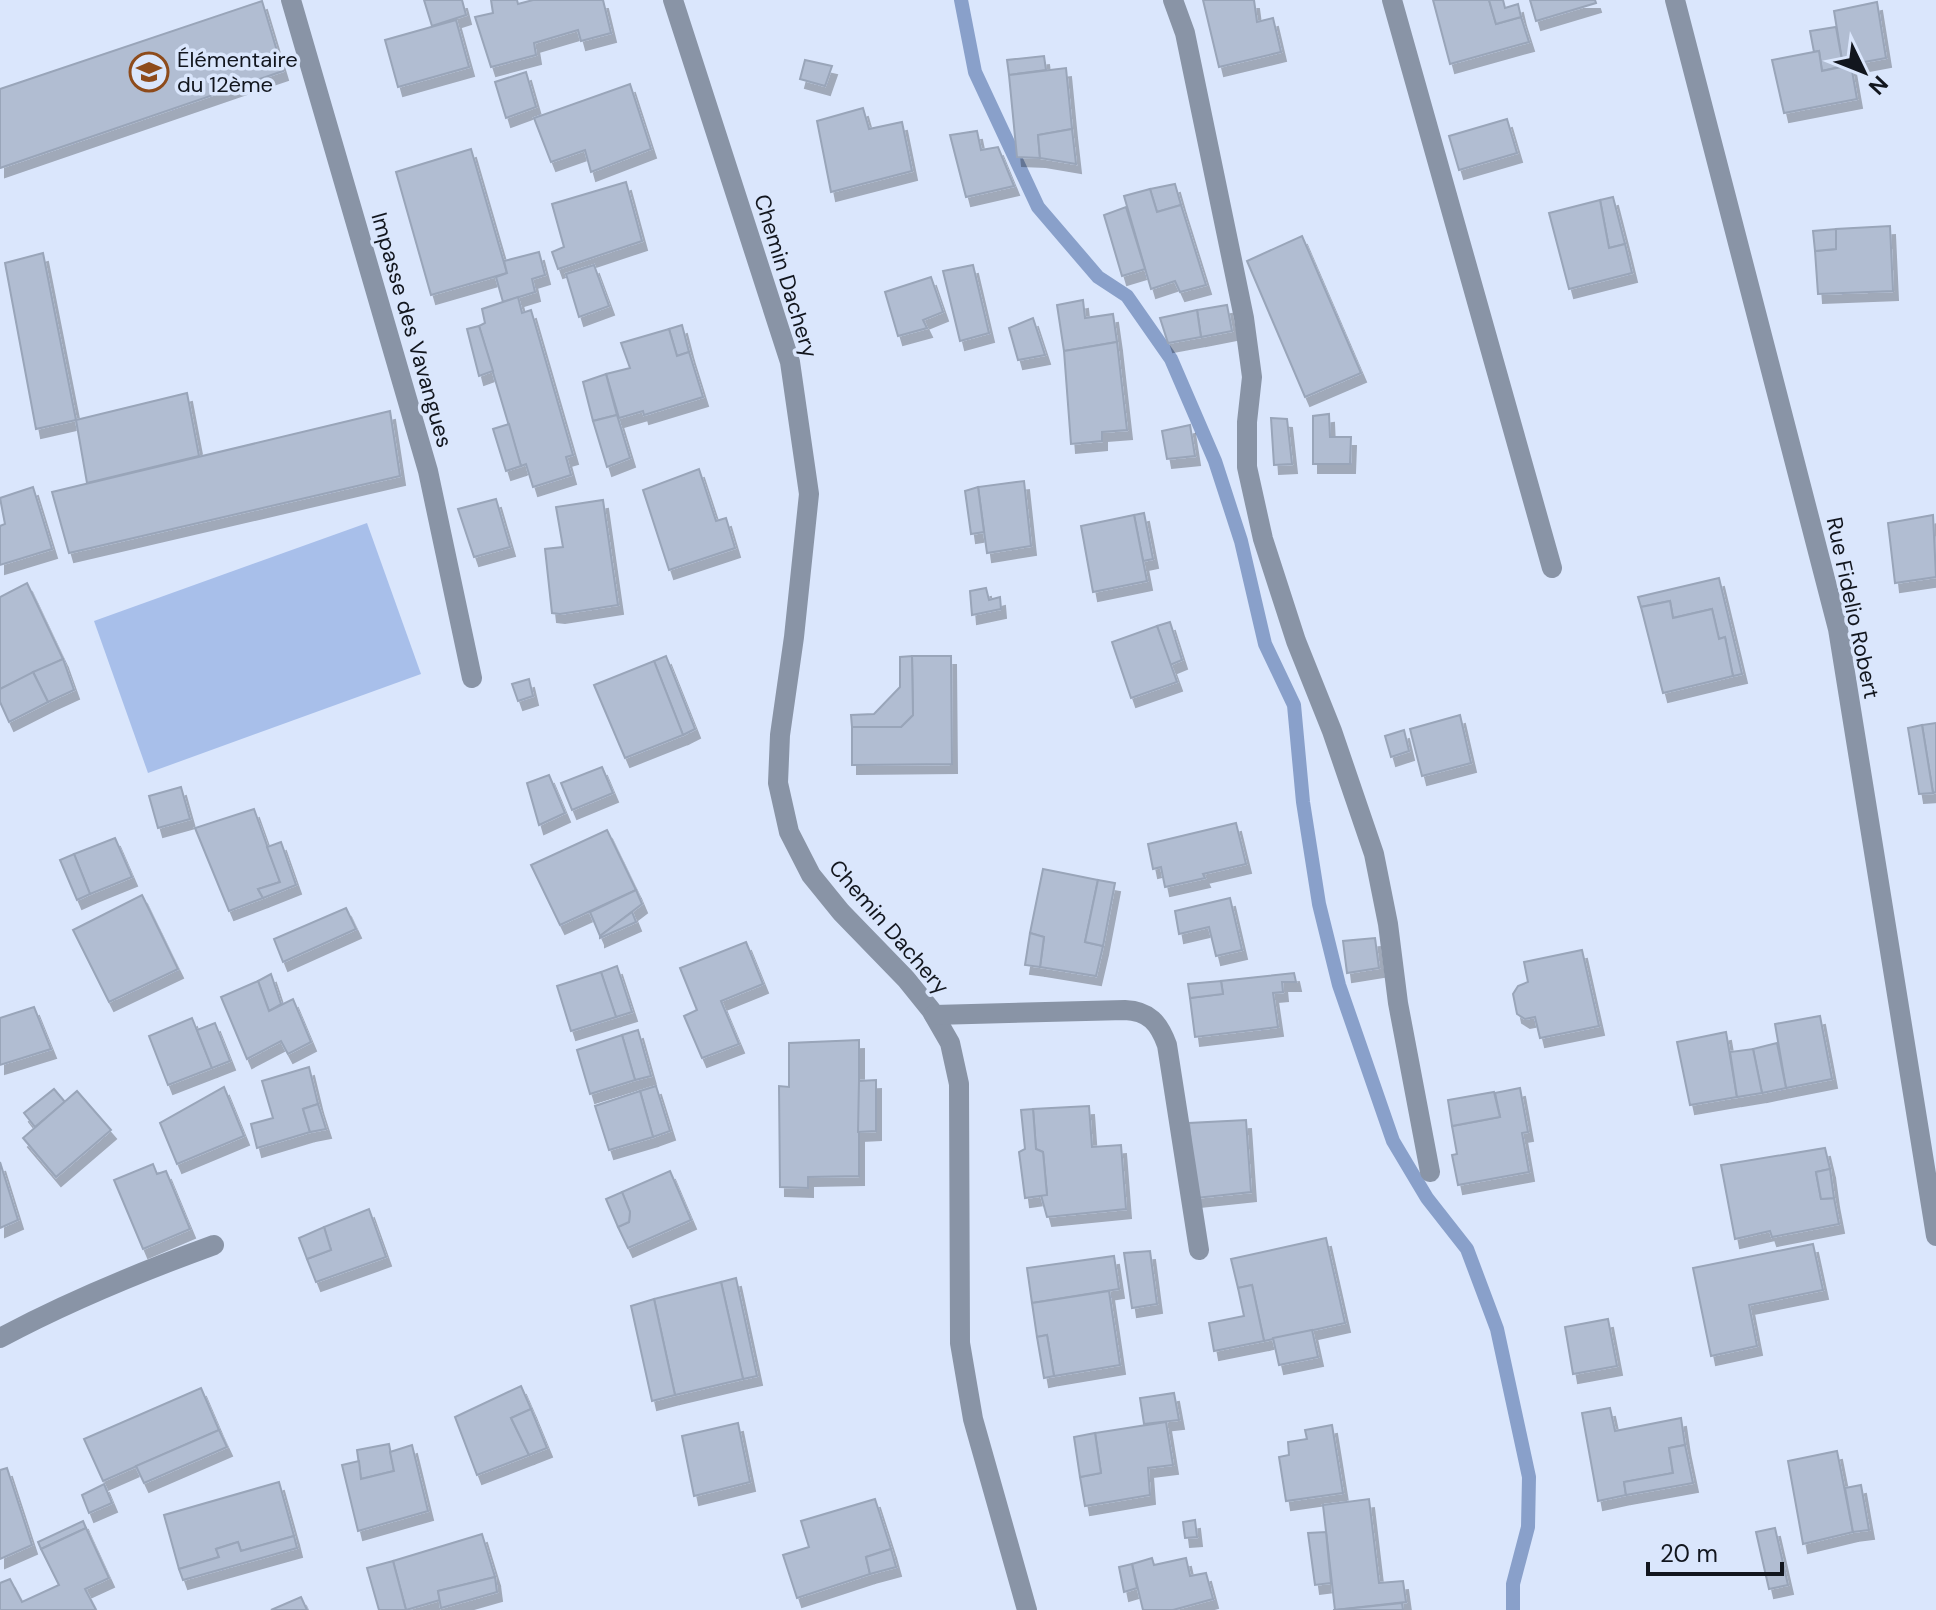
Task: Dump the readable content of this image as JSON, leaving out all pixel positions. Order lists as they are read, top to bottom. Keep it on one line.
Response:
{"streets":{"street":["Chemin Dachery","Impasse des Vavangues","Rue Fidelio Robert"]},"places":{"school or university":["Élémentaire du 12ème"]},"scale_bar":"20 m","north":"bottom right"}
